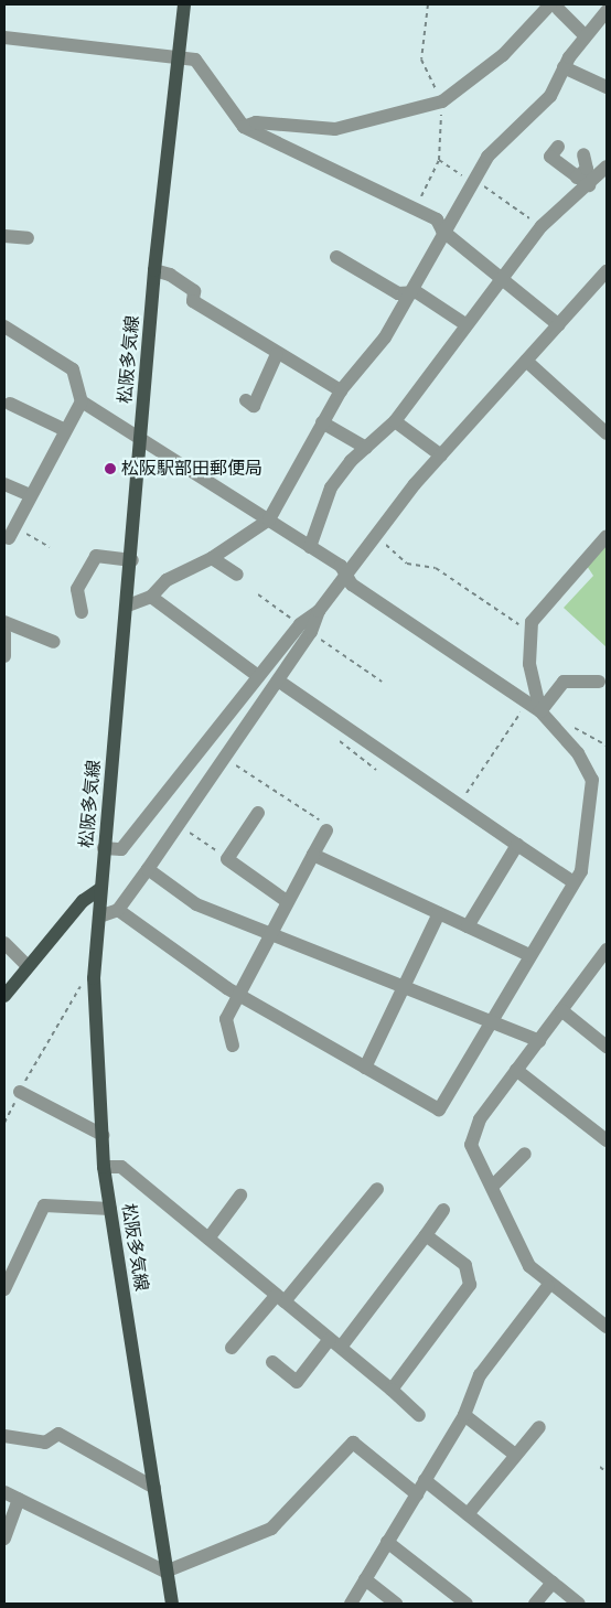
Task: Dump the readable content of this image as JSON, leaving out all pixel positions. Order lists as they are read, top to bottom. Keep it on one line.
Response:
{"streets":{"main road":["松阪多気線"]},"places":["松阪駅部田郵便局"]}
